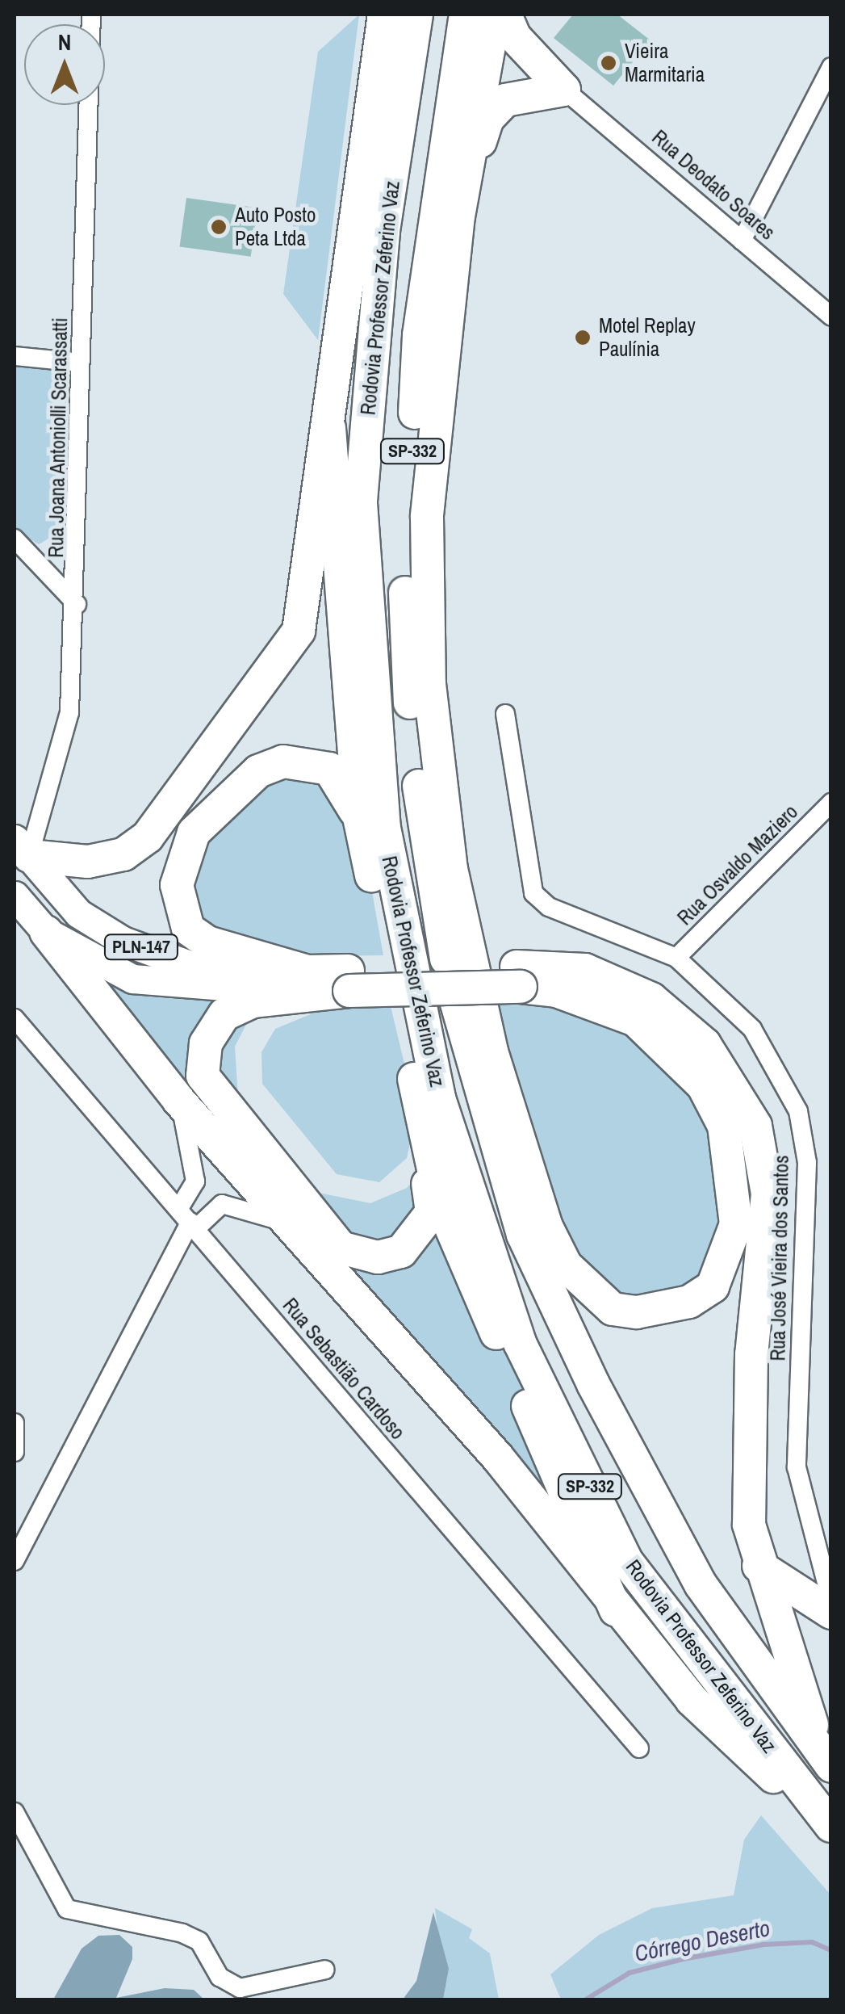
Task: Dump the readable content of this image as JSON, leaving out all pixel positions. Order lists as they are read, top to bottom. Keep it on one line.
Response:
{"streets":{"highway":["Rodovia Professor Zeferino Vaz","SP-332"],"main road":["PLN-147"],"street":["Rua Deodato Soares","Rua Joana Antoniolli Scarassatti","Rua Osvaldo Maziero","Rua José Vieira dos Santos","Rua Sebastião Cardoso"]},"crossings":[["Rua Joana Antoniolli Scarassatti","PLN-147"],["Rua Osvaldo Maziero","Rua José Vieira dos Santos"]],"water":["Córrego Deserto"],"places":["Vieira Marmitaria","Auto Posto Peta Ltda","Motel Replay Paulínia"],"north":"top"}
